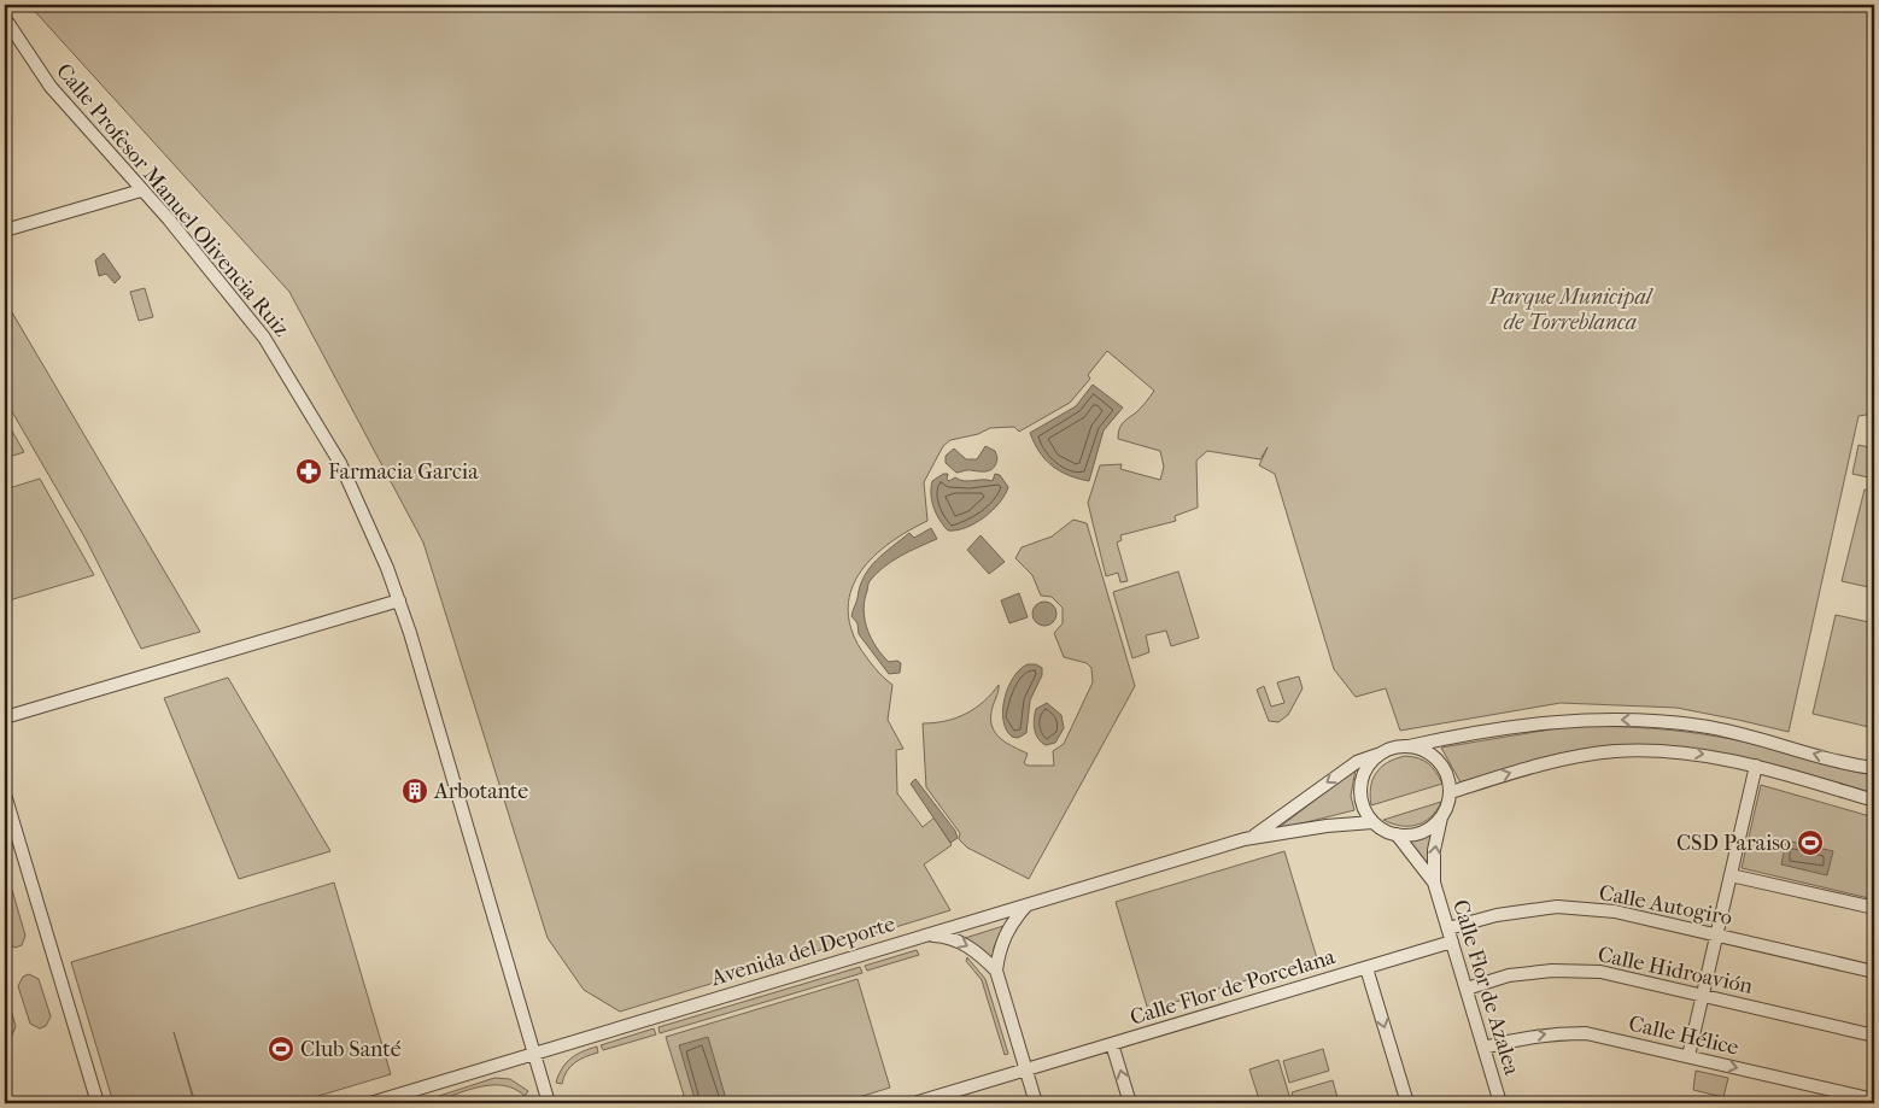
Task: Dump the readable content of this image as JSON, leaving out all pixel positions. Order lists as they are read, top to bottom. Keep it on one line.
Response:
{"streets":{"street":["Calle Profesor Manuel Olivencia Ruiz","Calle Autogiro","Avenida del Deporte","Calle Hidroavión","Calle Flor de Porcelana","Calle Flor de Azalea","Calle Hélice"]},"crossings":[["Calle Profesor Manuel Olivencia Ruiz","Avenida del Deporte"],["Calle Autogiro","Calle Flor de Azalea"],["Calle Hidroavión","Calle Flor de Azalea"],["Calle Flor de Porcelana","Calle Flor de Azalea"],["Calle Flor de Azalea","Calle Hélice"]],"one_way":["Calle Hélice"],"parks":["Parque Municipal de Torreblanca"],"places":{"pharmacy":["Farmacia Garcia"],"building":["Arbotante"],"sports":["CSD Paraiso","Club Santé"]}}
